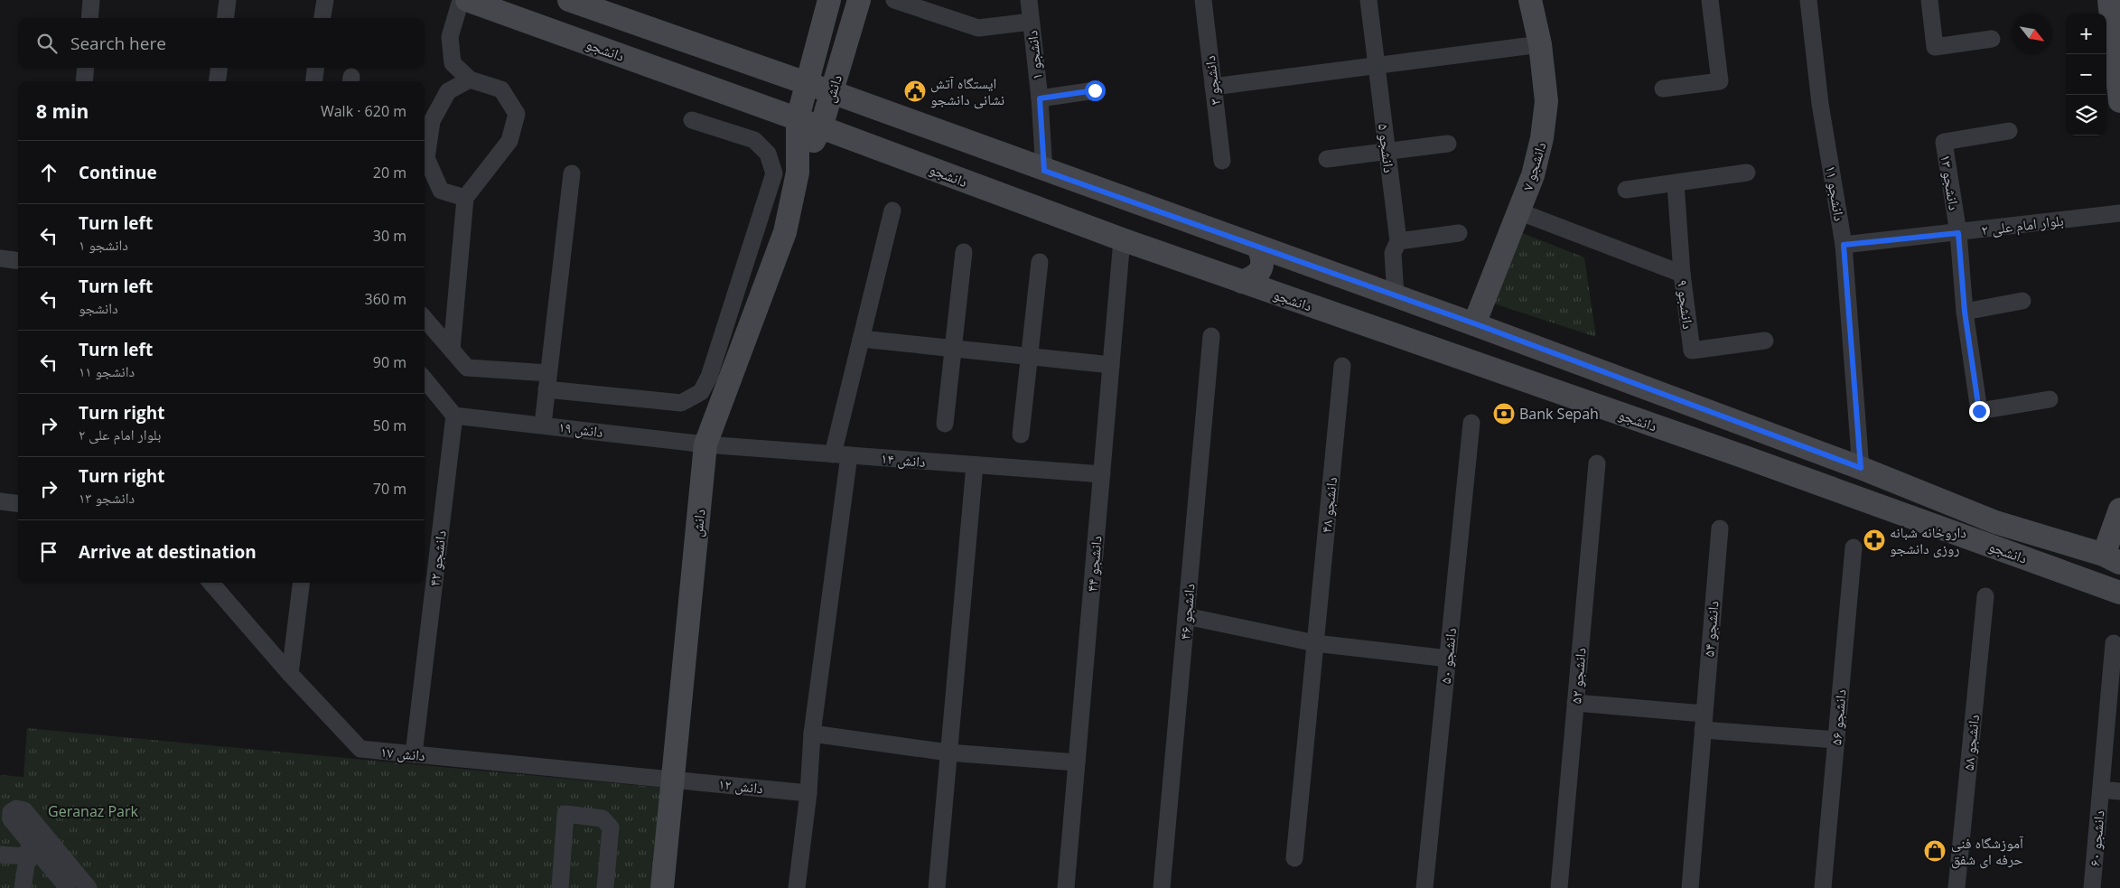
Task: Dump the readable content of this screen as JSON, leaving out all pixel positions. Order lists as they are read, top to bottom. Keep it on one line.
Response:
{"streets":{"main road":["دانشجو","دانش","دانشجو ۷"],"street":["دانشجو ۱","دانشجو ۳","دانشجو ۵","دانشجو ۱۳","دانشجو ۱۱","بلوار امام علی ۲","دانشجو ۹","دانش ۱۹","دانش ۱۴","دانشجو ۴۸","دانشجو ۴۲","دانشجو ۴۴","دانشجو ۴۶","دانشجو ۵۴","دانشجو ۵۰","دانشجو ۵۲","دانشجو ۵۶","دانشجو ۵۸","دانش ۱۷","دانش ۱۲","دانشجو ۶۰"]},"crossings":[["دانشجو","دانشجو ۱"],["دانشجو","دانش"],["دانشجو","دانشجو ۵"],["دانشجو","دانشجو ۷"],["دانشجو","دانشجو ۱۱"],["دانشجو","دانشجو ۴۴"],["دانش","دانش ۱۹"],["دانش","دانش ۱۴"],["دانش","دانش ۱۷"],["دانش","دانش ۱۲"],["دانشجو ۱۳","بلوار امام علی ۲"],["دانشجو ۱۱","بلوار امام علی ۲"],["دانش ۱۹","دانش ۱۴"],["دانش ۱۹","دانشجو ۴۲"],["دانش ۱۴","دانشجو ۴۴"],["دانشجو ۴۲","دانش ۱۷"],["دانش ۱۷","دانش ۱۲"]],"parks":["Geranaz Park"],"places":{"public building":["ایستگاه آتش نشانی دانشجو"],"bank":["Bank Sepah"],"pharmacy":["داروخانه شبانه روزی دانشجو"],"shop":["آموزشگاه فنی حرفه ای شفق"]},"north":"bottom right","page":{"map_buttons":["+","−"],"search":"Search here","heading":["8 min","Walk · 620 m"],"list":[["Continue","20 m"],["Turn left","دانشجو ۱","30 m"],["Turn left","دانشجو","360 m"],["Turn left","دانشجو ۱۱","90 m"],["Turn right","بلوار امام علی ۲","50 m"],["Turn right","دانشجو ۱۳","70 m"],"Arrive at destination"]}}
